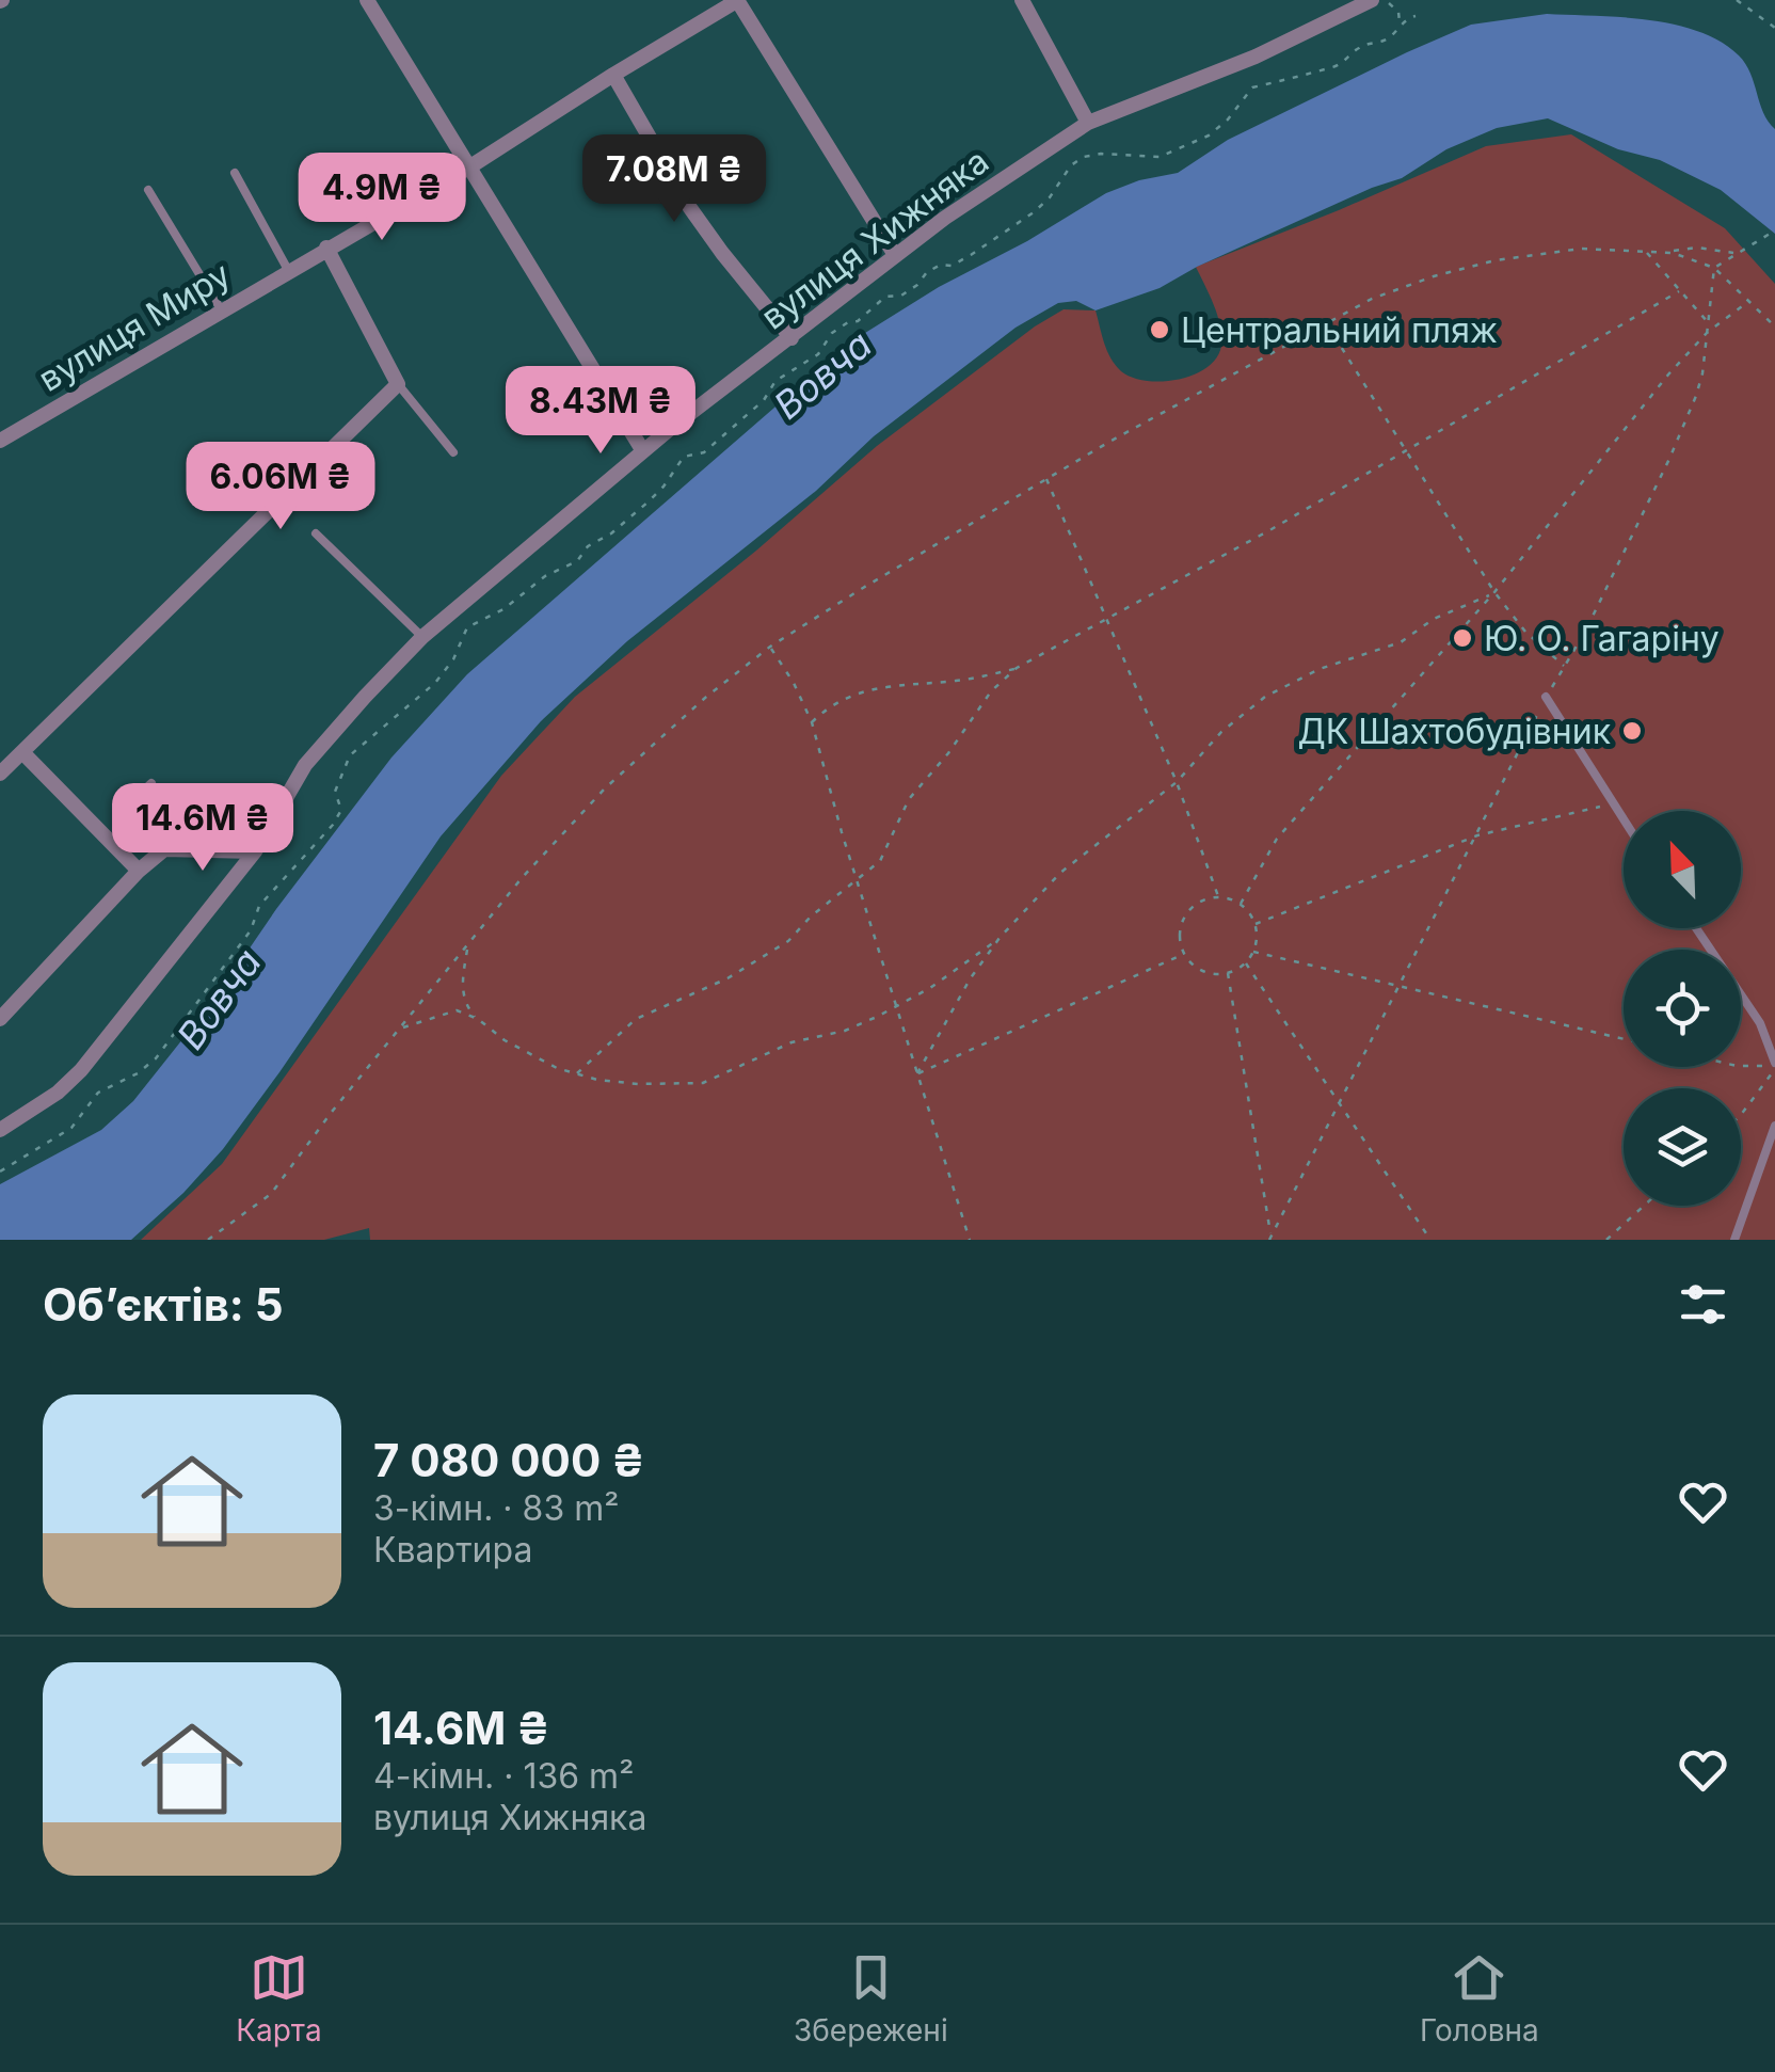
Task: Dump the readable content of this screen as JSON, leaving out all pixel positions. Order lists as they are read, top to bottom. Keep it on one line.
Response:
{"streets":{"street":["вулиця Хижняка","вулиця Миру"]},"water":["Вовча"],"places":["Центральний пляж","Ю. О. Гагаріну","ДК Шахтобудівник"],"north":"top left","page":{"price":["7.08M ₴","4.9M ₴","8.43M ₴","6.06M ₴","14.6M ₴"],"heading":"Об’єктів: 5","list":[{"name":"7 080 000 ₴","note":"3-кімн. · 83 m² · Квартира"},{"name":"14.6M ₴","note":"4-кімн. · 136 m² · вулиця Хижняка"}],"tabs":["Карта","Збережені","Головна"]}}
